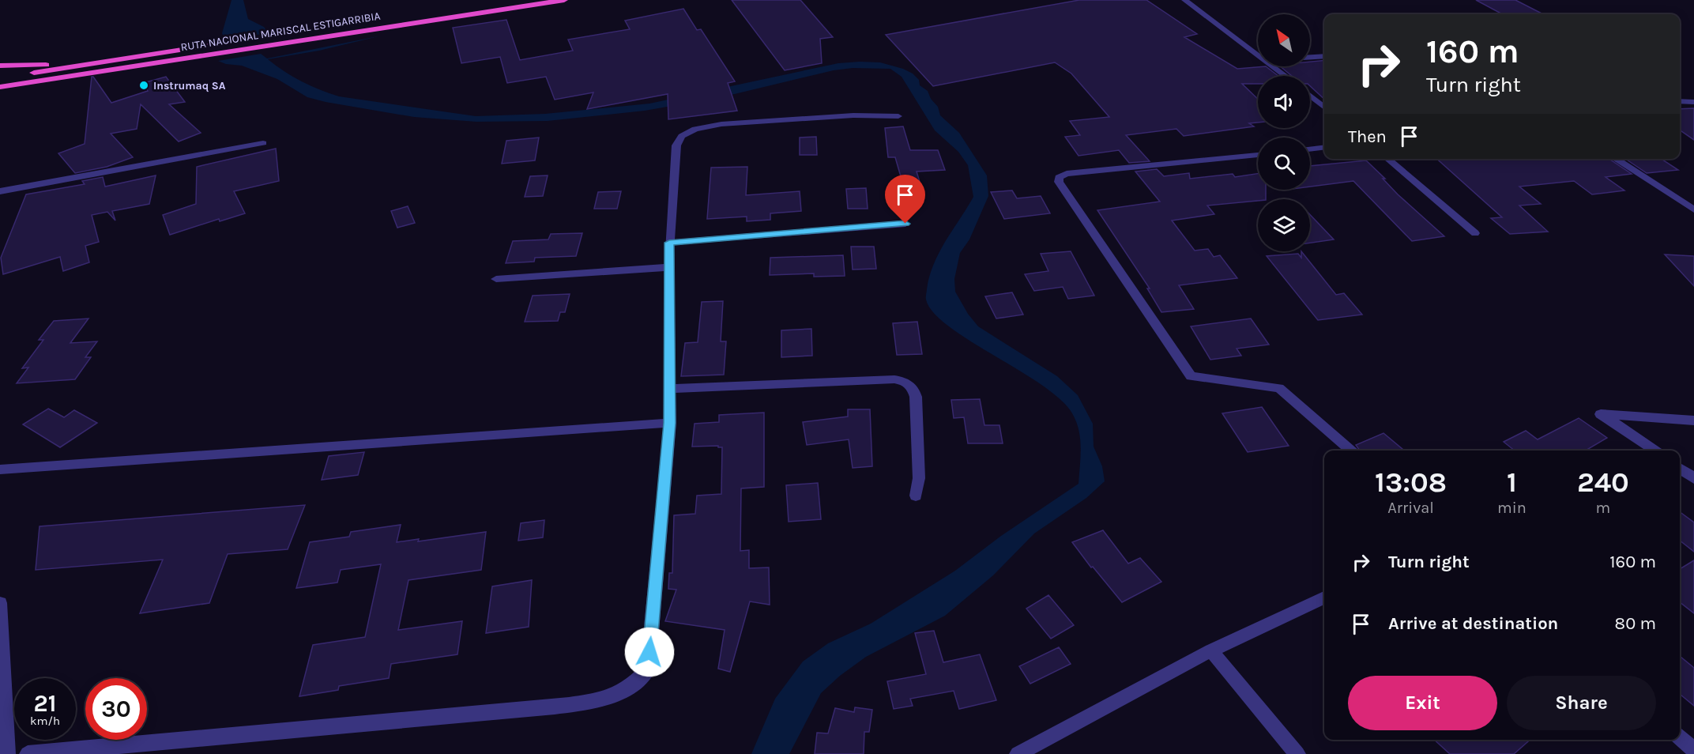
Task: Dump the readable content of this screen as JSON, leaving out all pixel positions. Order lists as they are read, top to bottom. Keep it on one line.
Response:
{"streets":{"highway":["RUTA NACIONAL MARISCAL ESTIGARRIBIA"]},"places":["Instrumaq SA"],"north":"top left","page":{"turn":["160 m","Turn right"],"then":"Then","eta":["13:08","Arrival","1","min","240","m"],"list":[{"name":"Turn right","value":"160 m"},{"name":"Arrive at destination","value":"80 m"}],"buttons":["Exit","Share"],"speed":"21 km/h","limit":"30"}}
